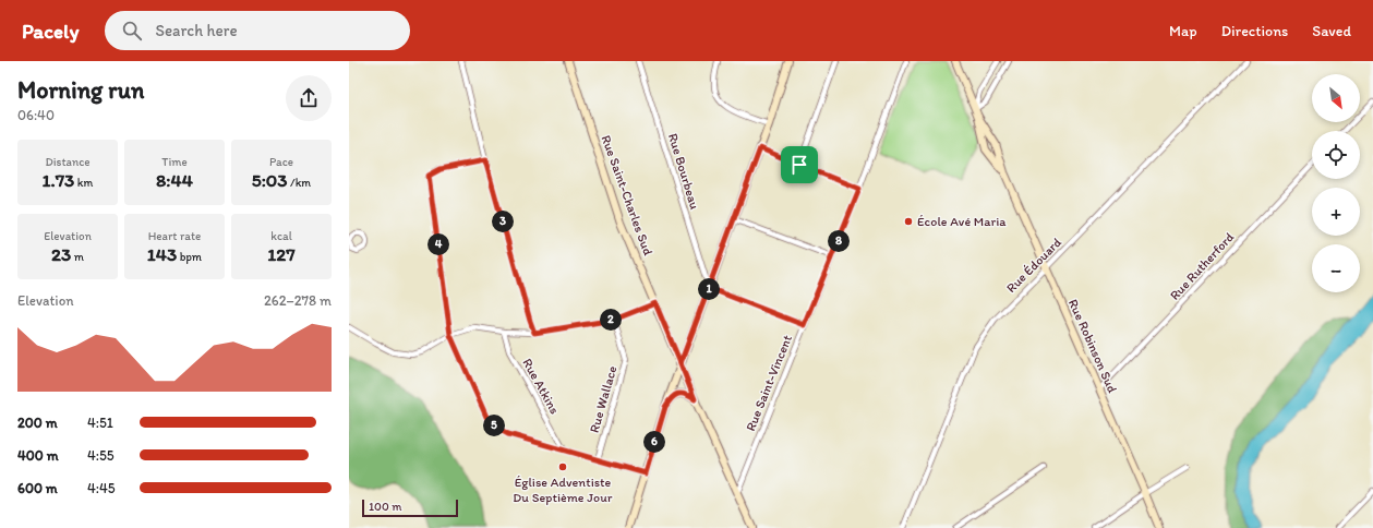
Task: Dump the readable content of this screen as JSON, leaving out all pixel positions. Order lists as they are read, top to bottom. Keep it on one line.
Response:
{"streets":{"street":["Rue Bourbeau","Rue Saint-Charles Sud","Rue Édouard","Rue Rutherford","Rue Robinson Sud","Rue Saint-Vincent","Rue Atkins","Rue Wallace"]},"crossings":[["Rue Saint-Charles Sud","Rue Saint-Vincent"],["Rue Édouard","Rue Robinson Sud"],["Rue Rutherford","Rue Robinson Sud"]],"places":["École Avé Maria","Église Adventiste Du Septième Jour"],"scale_bar":"100 m","north":"bottom right","page":{"header":"Pacely","search":"Search here","nav":["Map","Directions","Saved"],"heading":["Morning run","06:40"],"map_buttons":["+","−"],"stats":[["Distance","1.73 km"],["Time","8:44"],["Pace","5:03 /km"],["Elevation","23 m"],["Heart rate","143 bpm"],["kcal","127"]],"pins":["3","8","4","1","2","5","6"],"chart":["Elevation","262–278 m"],"list":[{"name":"200 m","note":"4:51"},{"name":"400 m","note":"4:55"},{"name":"600 m","note":"4:45"}],"scale":"100 m"}}
